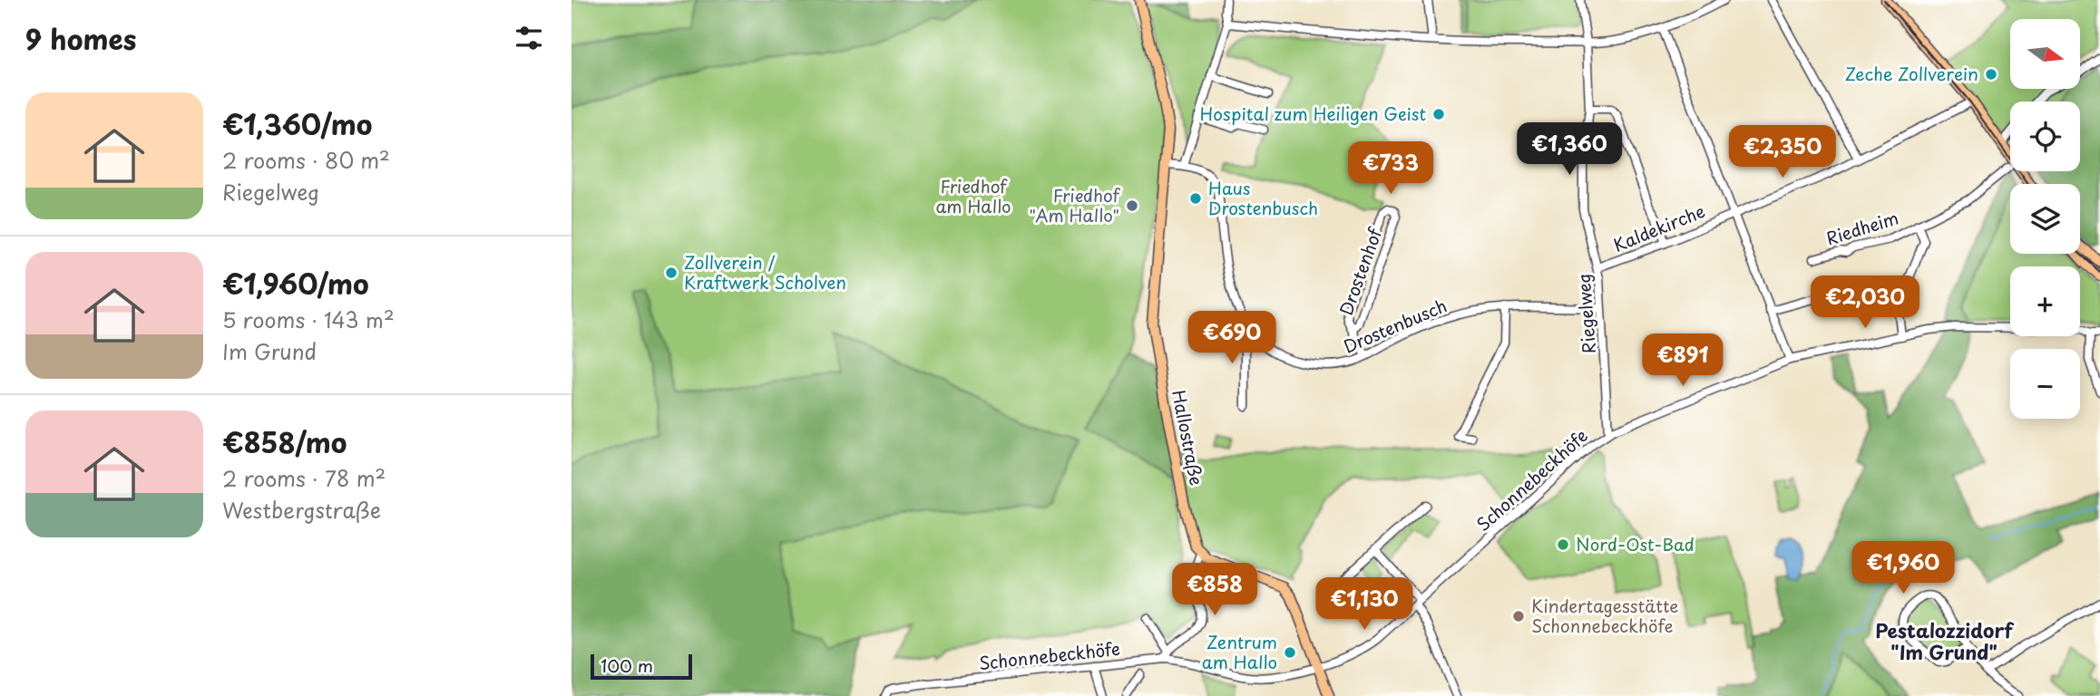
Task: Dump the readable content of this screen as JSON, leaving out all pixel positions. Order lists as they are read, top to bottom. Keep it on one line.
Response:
{"streets":{"main road":["Hallostraße"],"street":["Kaldekirche","Riedheim","Drostenhof","Riegelweg","Drostenbusch","Schonnebeckhöfe"]},"crossings":[["Kaldekirche","Riegelweg"],["Riedheim","Schonnebeckhöfe"],["Drostenhof","Drostenbusch"],["Riegelweg","Drostenbusch"],["Riegelweg","Schonnebeckhöfe"],["Drostenbusch","Hallostraße"]],"districts":["Pestalozzidorf \"Im Grund\""],"parks":["Friedhof am Hallo"],"places":["Zeche Zollverein","Hospital zum Heiligen Geist","Haus Drostenbusch","Friedhof \"Am Hallo\"","Zollverein / Kraftwerk Scholven","Nord-Ost-Bad","Kindertagesstätte Schonnebeckhöfe","Zentrum am Hallo"],"scale_bar":"100 m","north":"right","page":{"heading":"9 homes","map_buttons":["+","−"],"list":[{"name":"€1,360/mo","note":"2 rooms · 80 m² · Riegelweg"},{"name":"€1,960/mo","note":"5 rooms · 143 m² · Im Grund"},{"name":"€858/mo","note":"2 rooms · 78 m² · Westbergstraße"}],"price":["€1,360","€2,350","€733","€2,030","€690","€891","€1,960","€858","€1,130"],"scale":"100 m"}}
